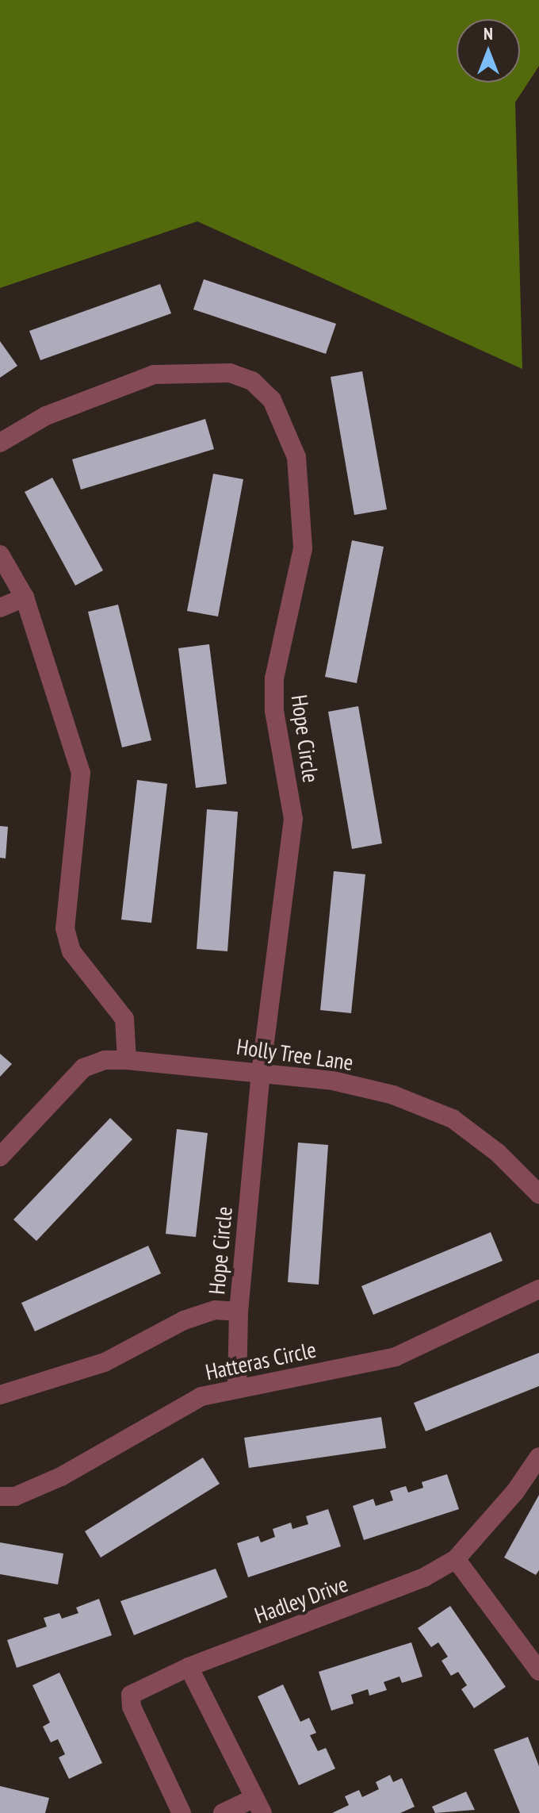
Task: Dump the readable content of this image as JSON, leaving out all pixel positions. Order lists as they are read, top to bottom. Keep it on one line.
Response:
{"streets":{"street":["Hope Circle","Holly Tree Lane","Hatteras Circle","Hadley Drive"]},"crossings":[["Hope Circle","Holly Tree Lane"],["Hope Circle","Hatteras Circle"]],"north":"top"}
